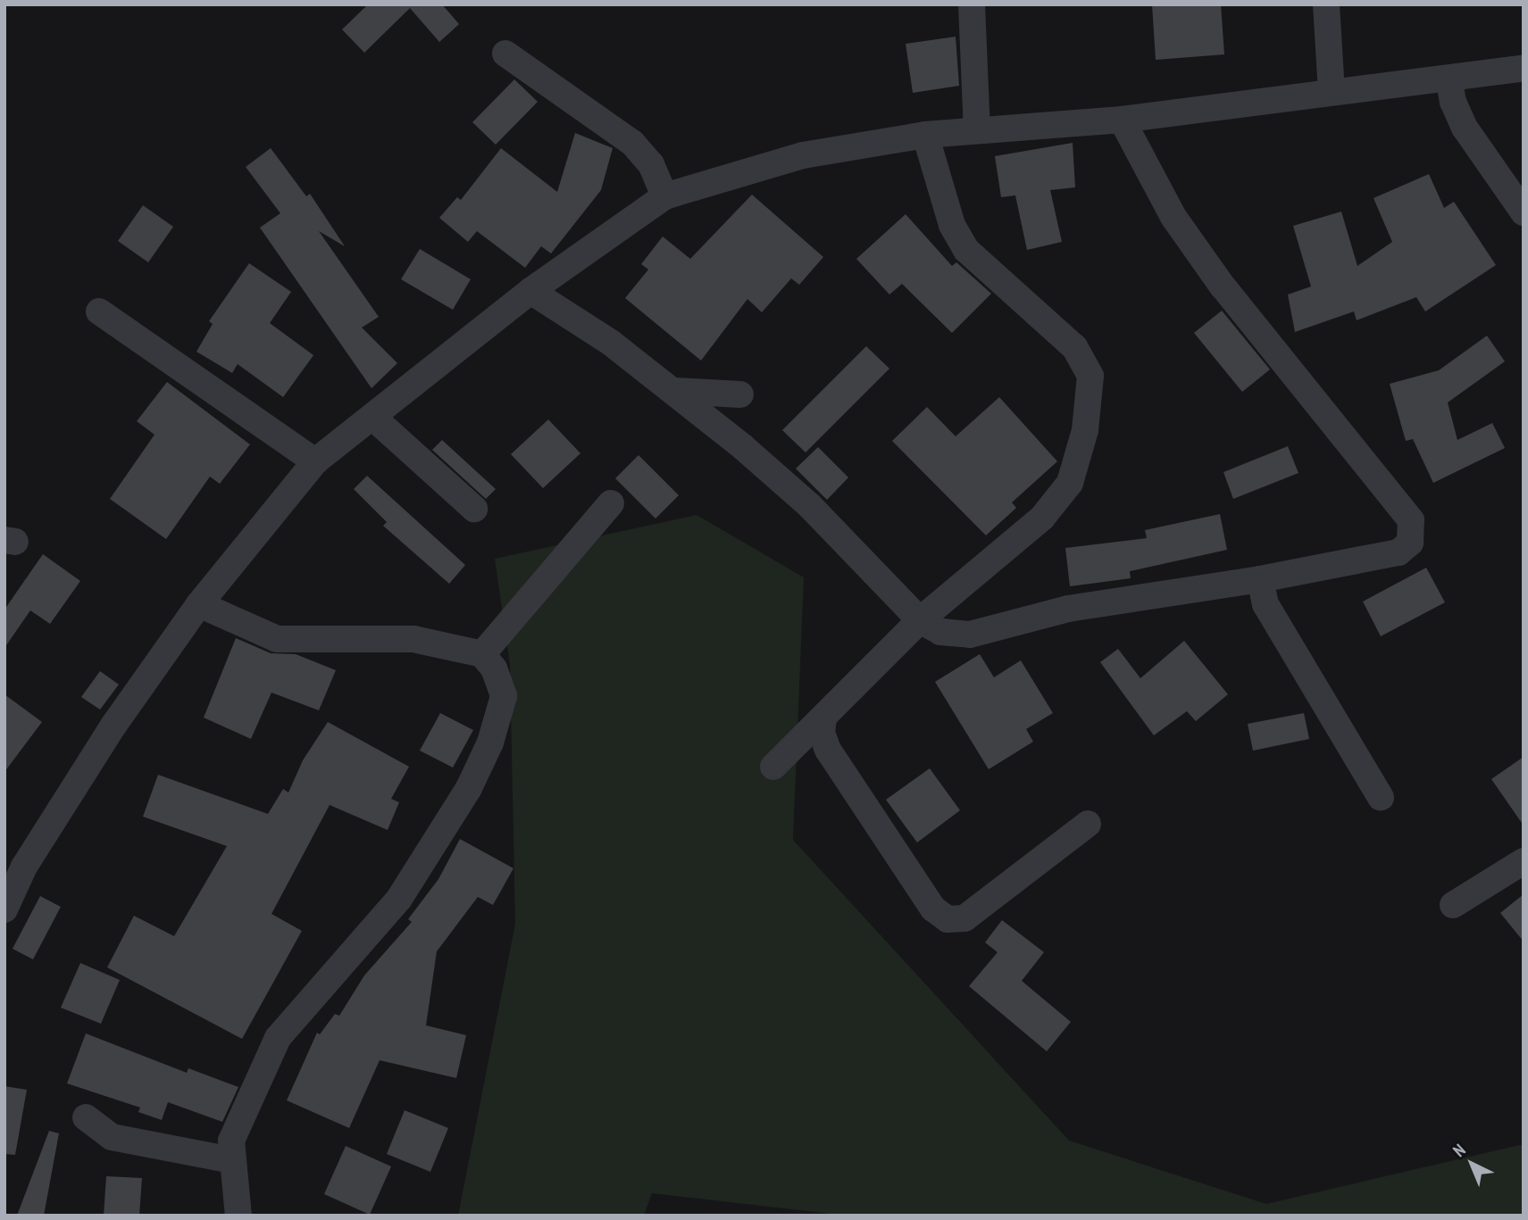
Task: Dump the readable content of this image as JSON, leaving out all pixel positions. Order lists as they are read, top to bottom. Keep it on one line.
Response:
{"north":"top left"}
